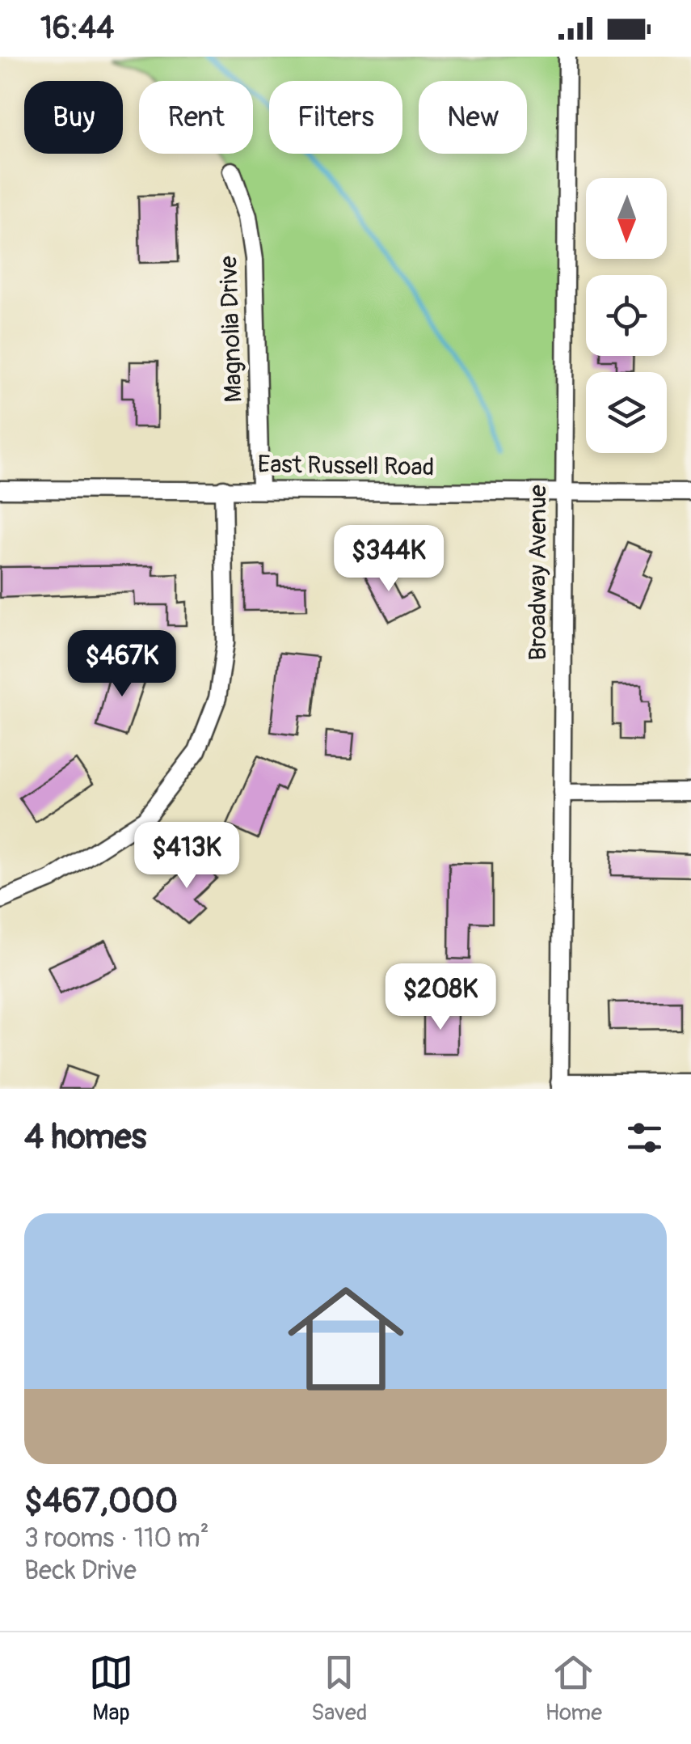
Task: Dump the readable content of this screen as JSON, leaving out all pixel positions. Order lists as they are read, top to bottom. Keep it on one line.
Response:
{"streets":{"street":["Magnolia Drive","East Russell Road","Broadway Avenue"]},"crossings":[["Magnolia Drive","East Russell Road"],["East Russell Road","Broadway Avenue"]],"north":"bottom","page":{"status":"16:44","chip":["Buy","Rent","Filters","New"],"price":["$344K","$467K","$413K","$208K"],"heading":"4 homes","list":[{"name":"$467,000","note":"3 rooms · 110 m² · Beck Drive"}],"tabs":["Map","Saved","Home"]}}
